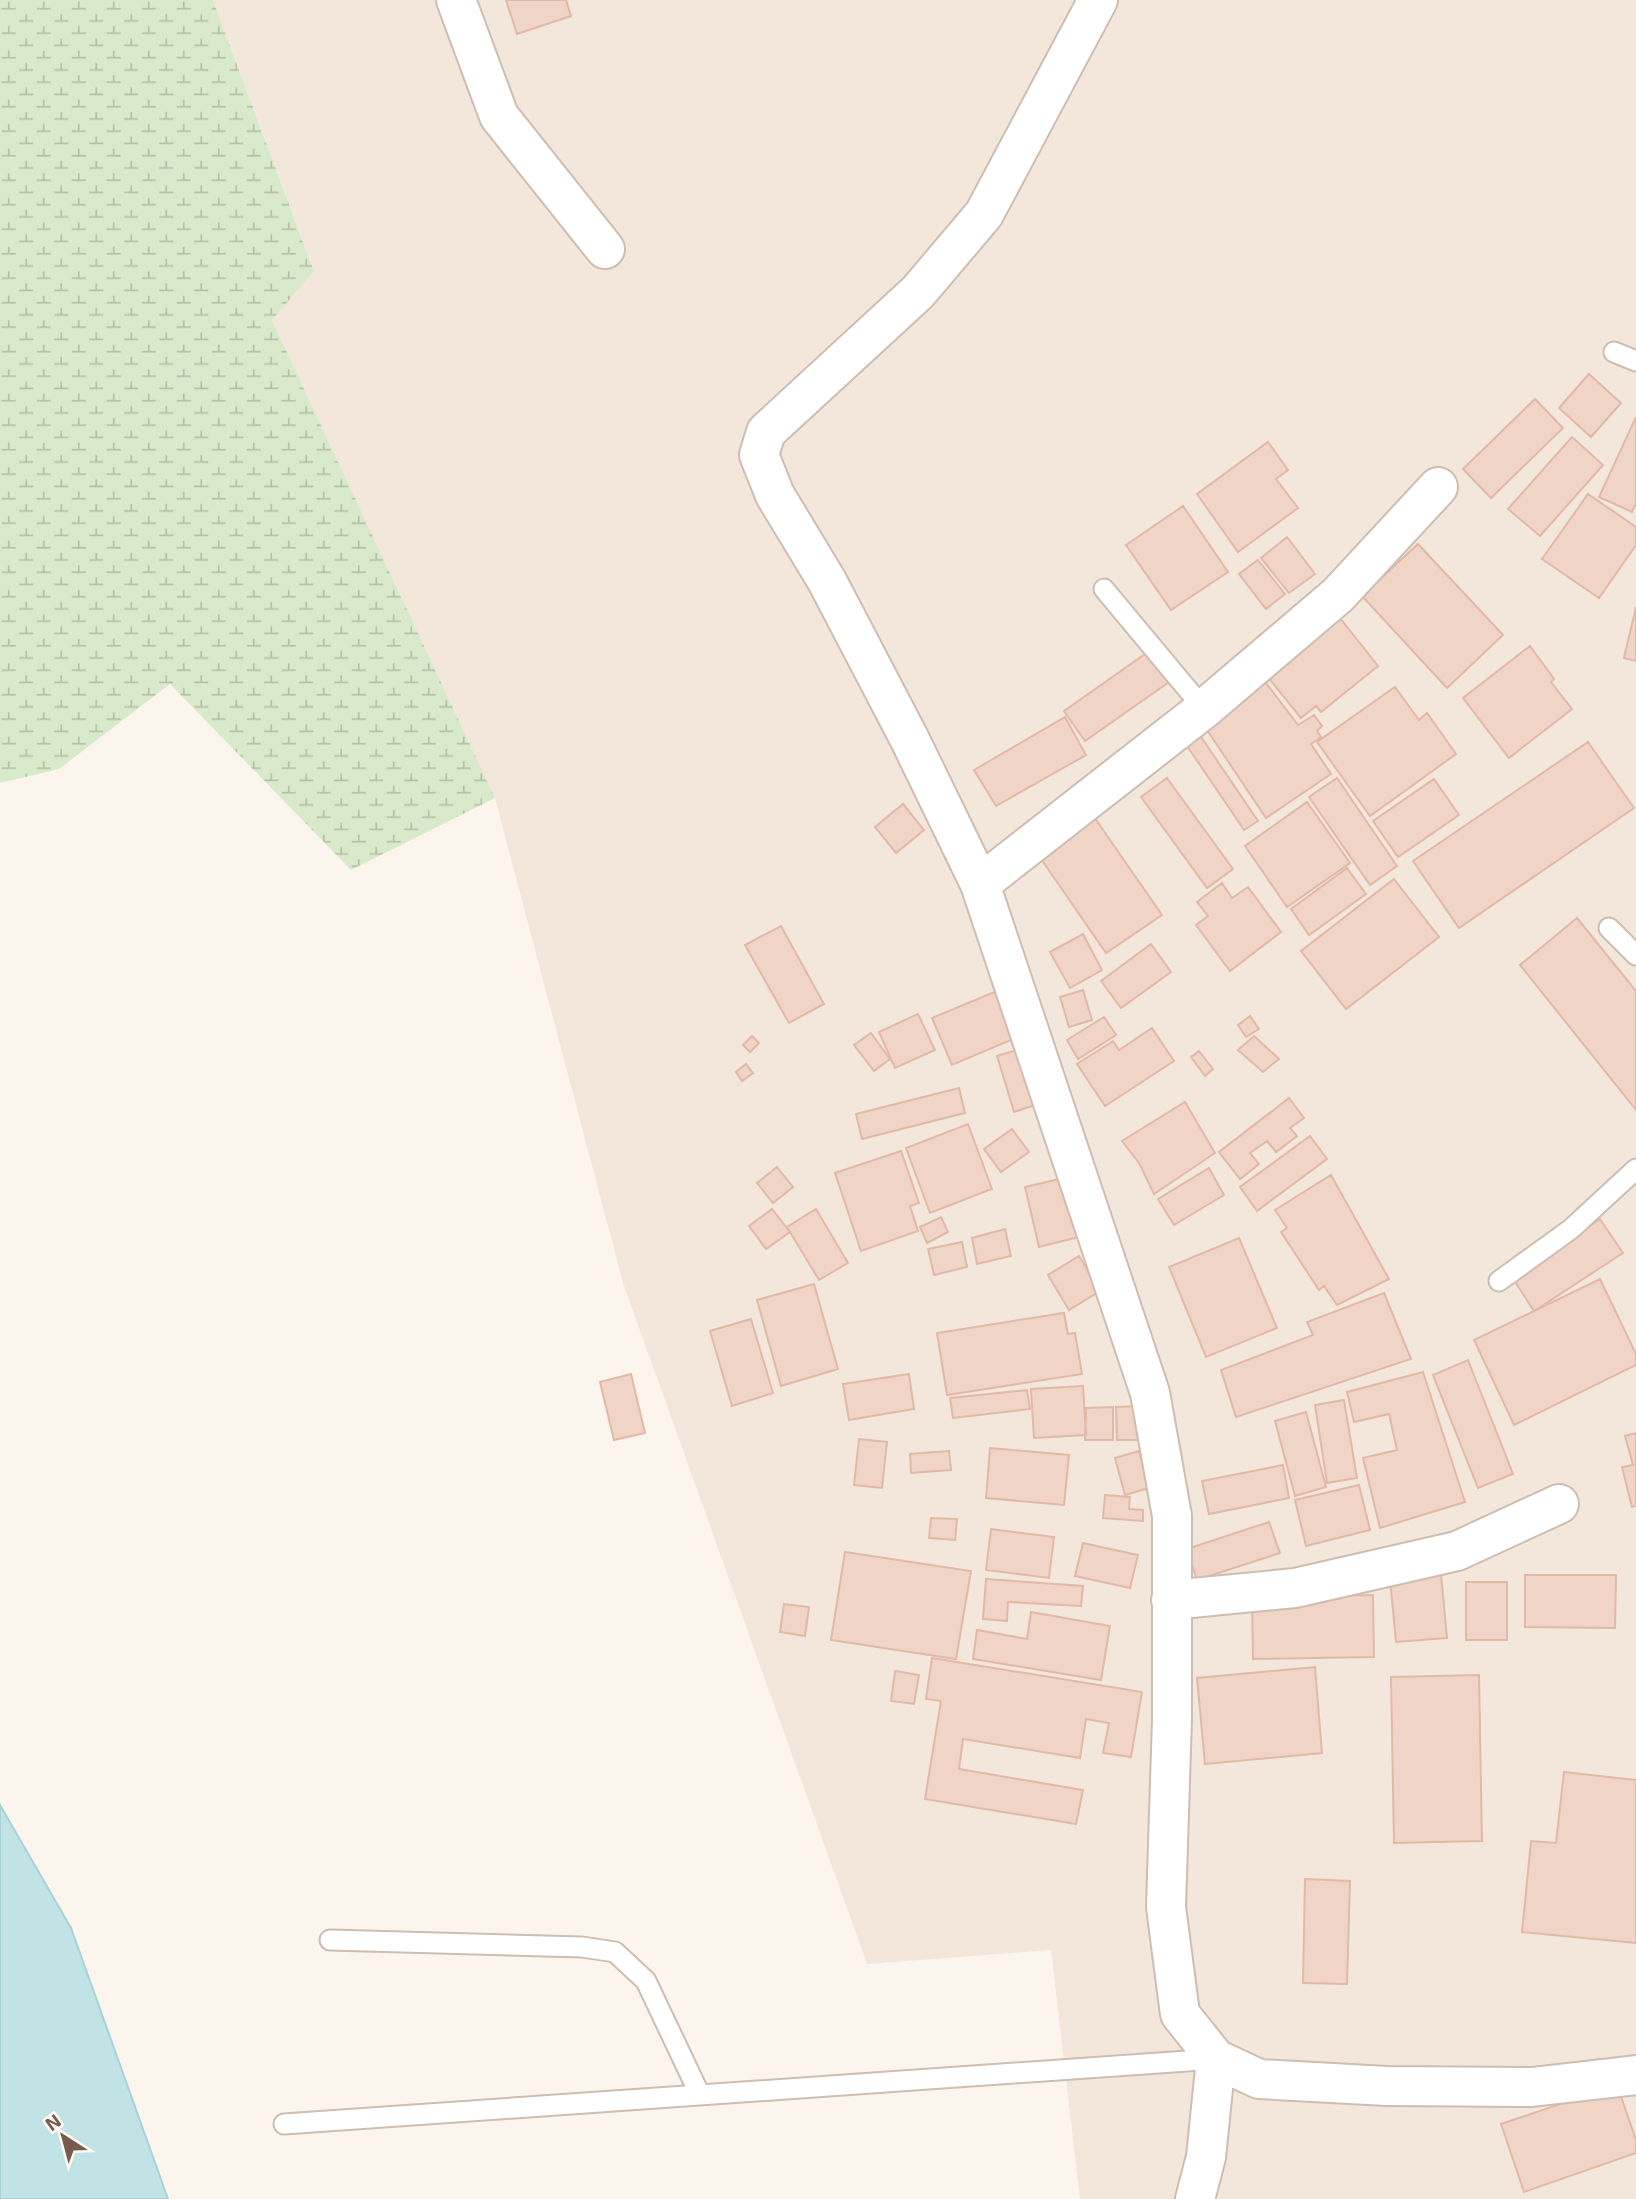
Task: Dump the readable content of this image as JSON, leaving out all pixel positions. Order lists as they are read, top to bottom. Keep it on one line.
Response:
{"north":"top left"}
